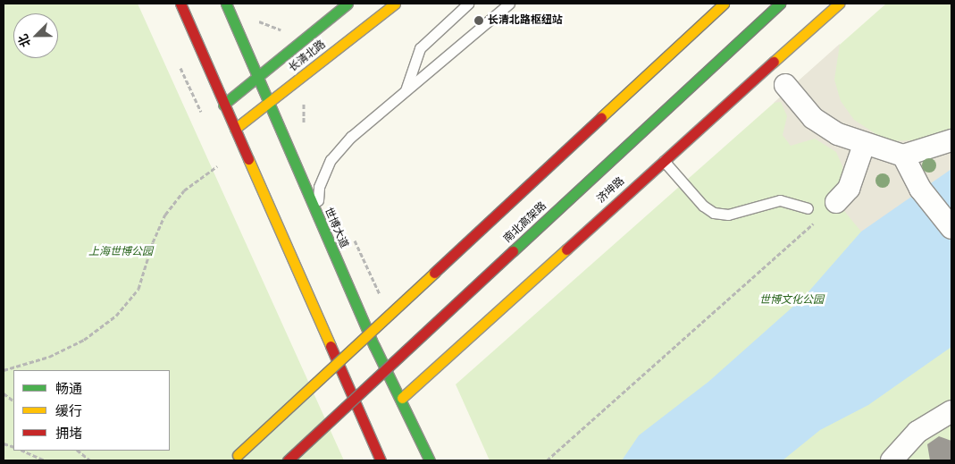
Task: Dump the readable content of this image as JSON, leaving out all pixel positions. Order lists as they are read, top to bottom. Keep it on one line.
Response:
{"streets":{"main road":["长清北路","济坤路","南北高架路","世博大道"]},"crossings":[["长清北路","世博大道"],["济坤路","世博大道"]],"parks":["上海世博公园","世博文化公园"],"places":["长清北路枢纽站"],"legend":["畅通","缓行","拥堵"],"north":"bottom left"}
